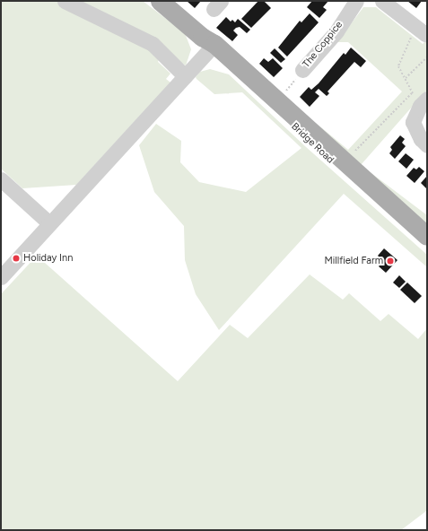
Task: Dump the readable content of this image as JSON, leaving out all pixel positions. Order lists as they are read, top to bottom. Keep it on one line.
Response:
{"streets":{"main road":["Bridge Road"],"street":["The Coppice"]},"places":["Holiday Inn","Millfield Farm"]}
